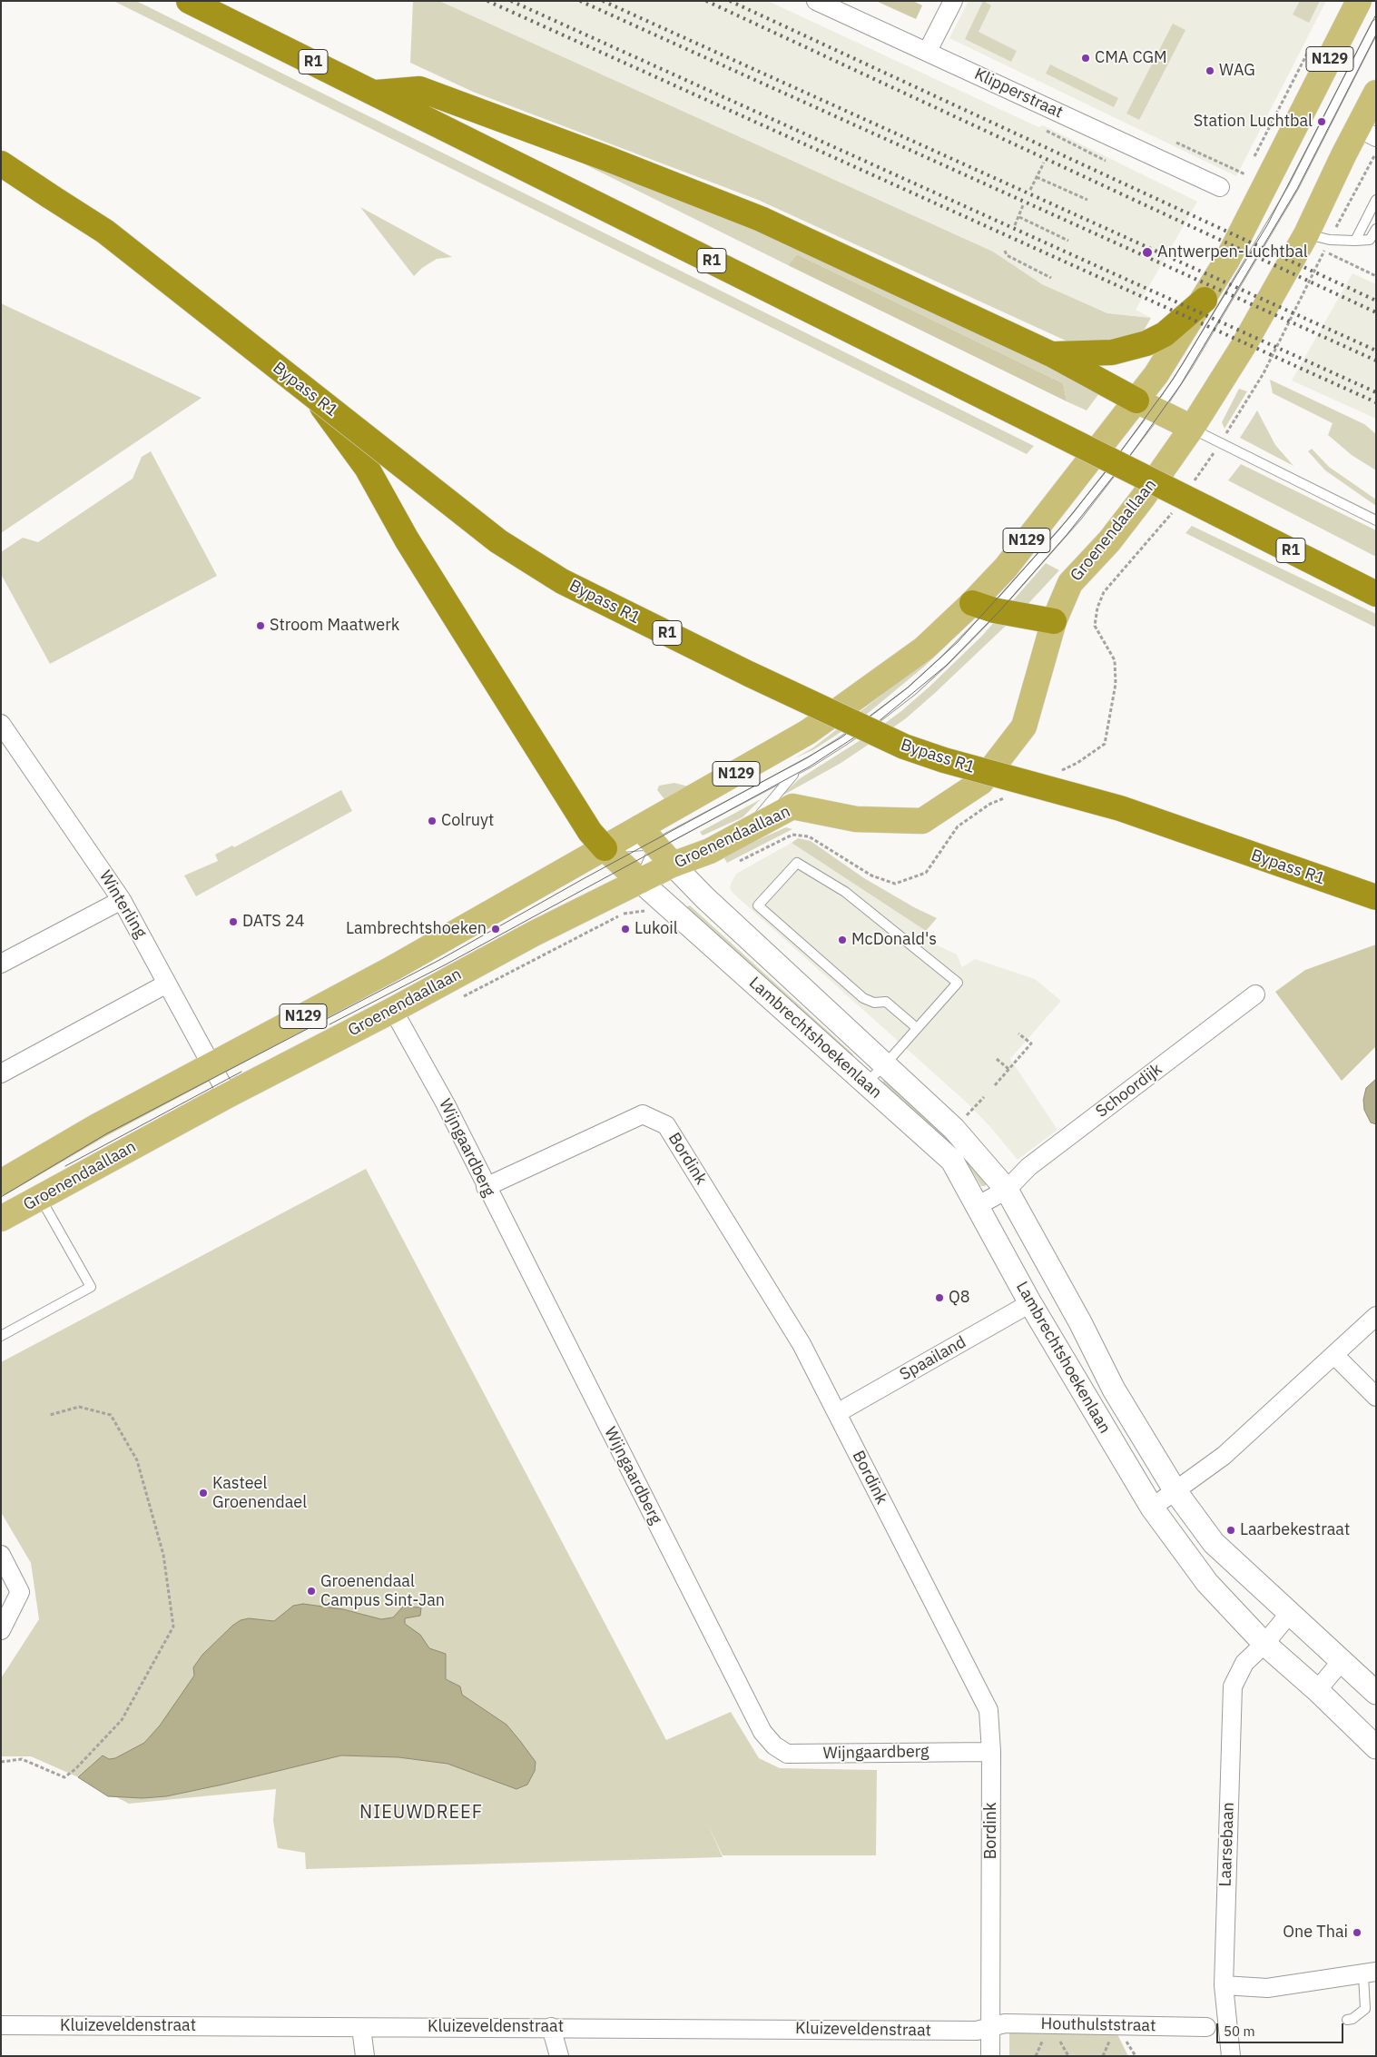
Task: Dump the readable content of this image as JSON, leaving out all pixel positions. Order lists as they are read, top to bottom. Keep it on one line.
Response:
{"streets":{"highway":["R1","Bypass R1"],"main road":["N129","Groenendaallaan"],"street":["Klipperstraat","Winterling","Lambrechtshoekenlaan","Schoordijk","Wijngaardberg","Bordink","Spaailand","Laarsebaan","Houthulststraat","Kluizeveldenstraat"]},"crossings":[["Groenendaallaan","Winterling"],["Groenendaallaan","Lambrechtshoekenlaan"],["Groenendaallaan","Wijngaardberg"],["Lambrechtshoekenlaan","Schoordijk"],["Lambrechtshoekenlaan","Spaailand"],["Lambrechtshoekenlaan","Laarsebaan"],["Wijngaardberg","Bordink"],["Bordink","Spaailand"],["Bordink","Houthulststraat"],["Bordink","Kluizeveldenstraat"],["Houthulststraat","Kluizeveldenstraat"]],"districts":["NIEUWDREEF"],"places":["CMA CGM","WAG","Station Luchtbal","Antwerpen-Luchtbal","Stroom Maatwerk","Colruyt","DATS 24","Lambrechtshoeken","Lukoil","McDonald's","Q8","Kasteel Groenendael","Laarbekestraat","Groenendaal Campus Sint-Jan","One Thai"],"scale_bar":"50 m"}
